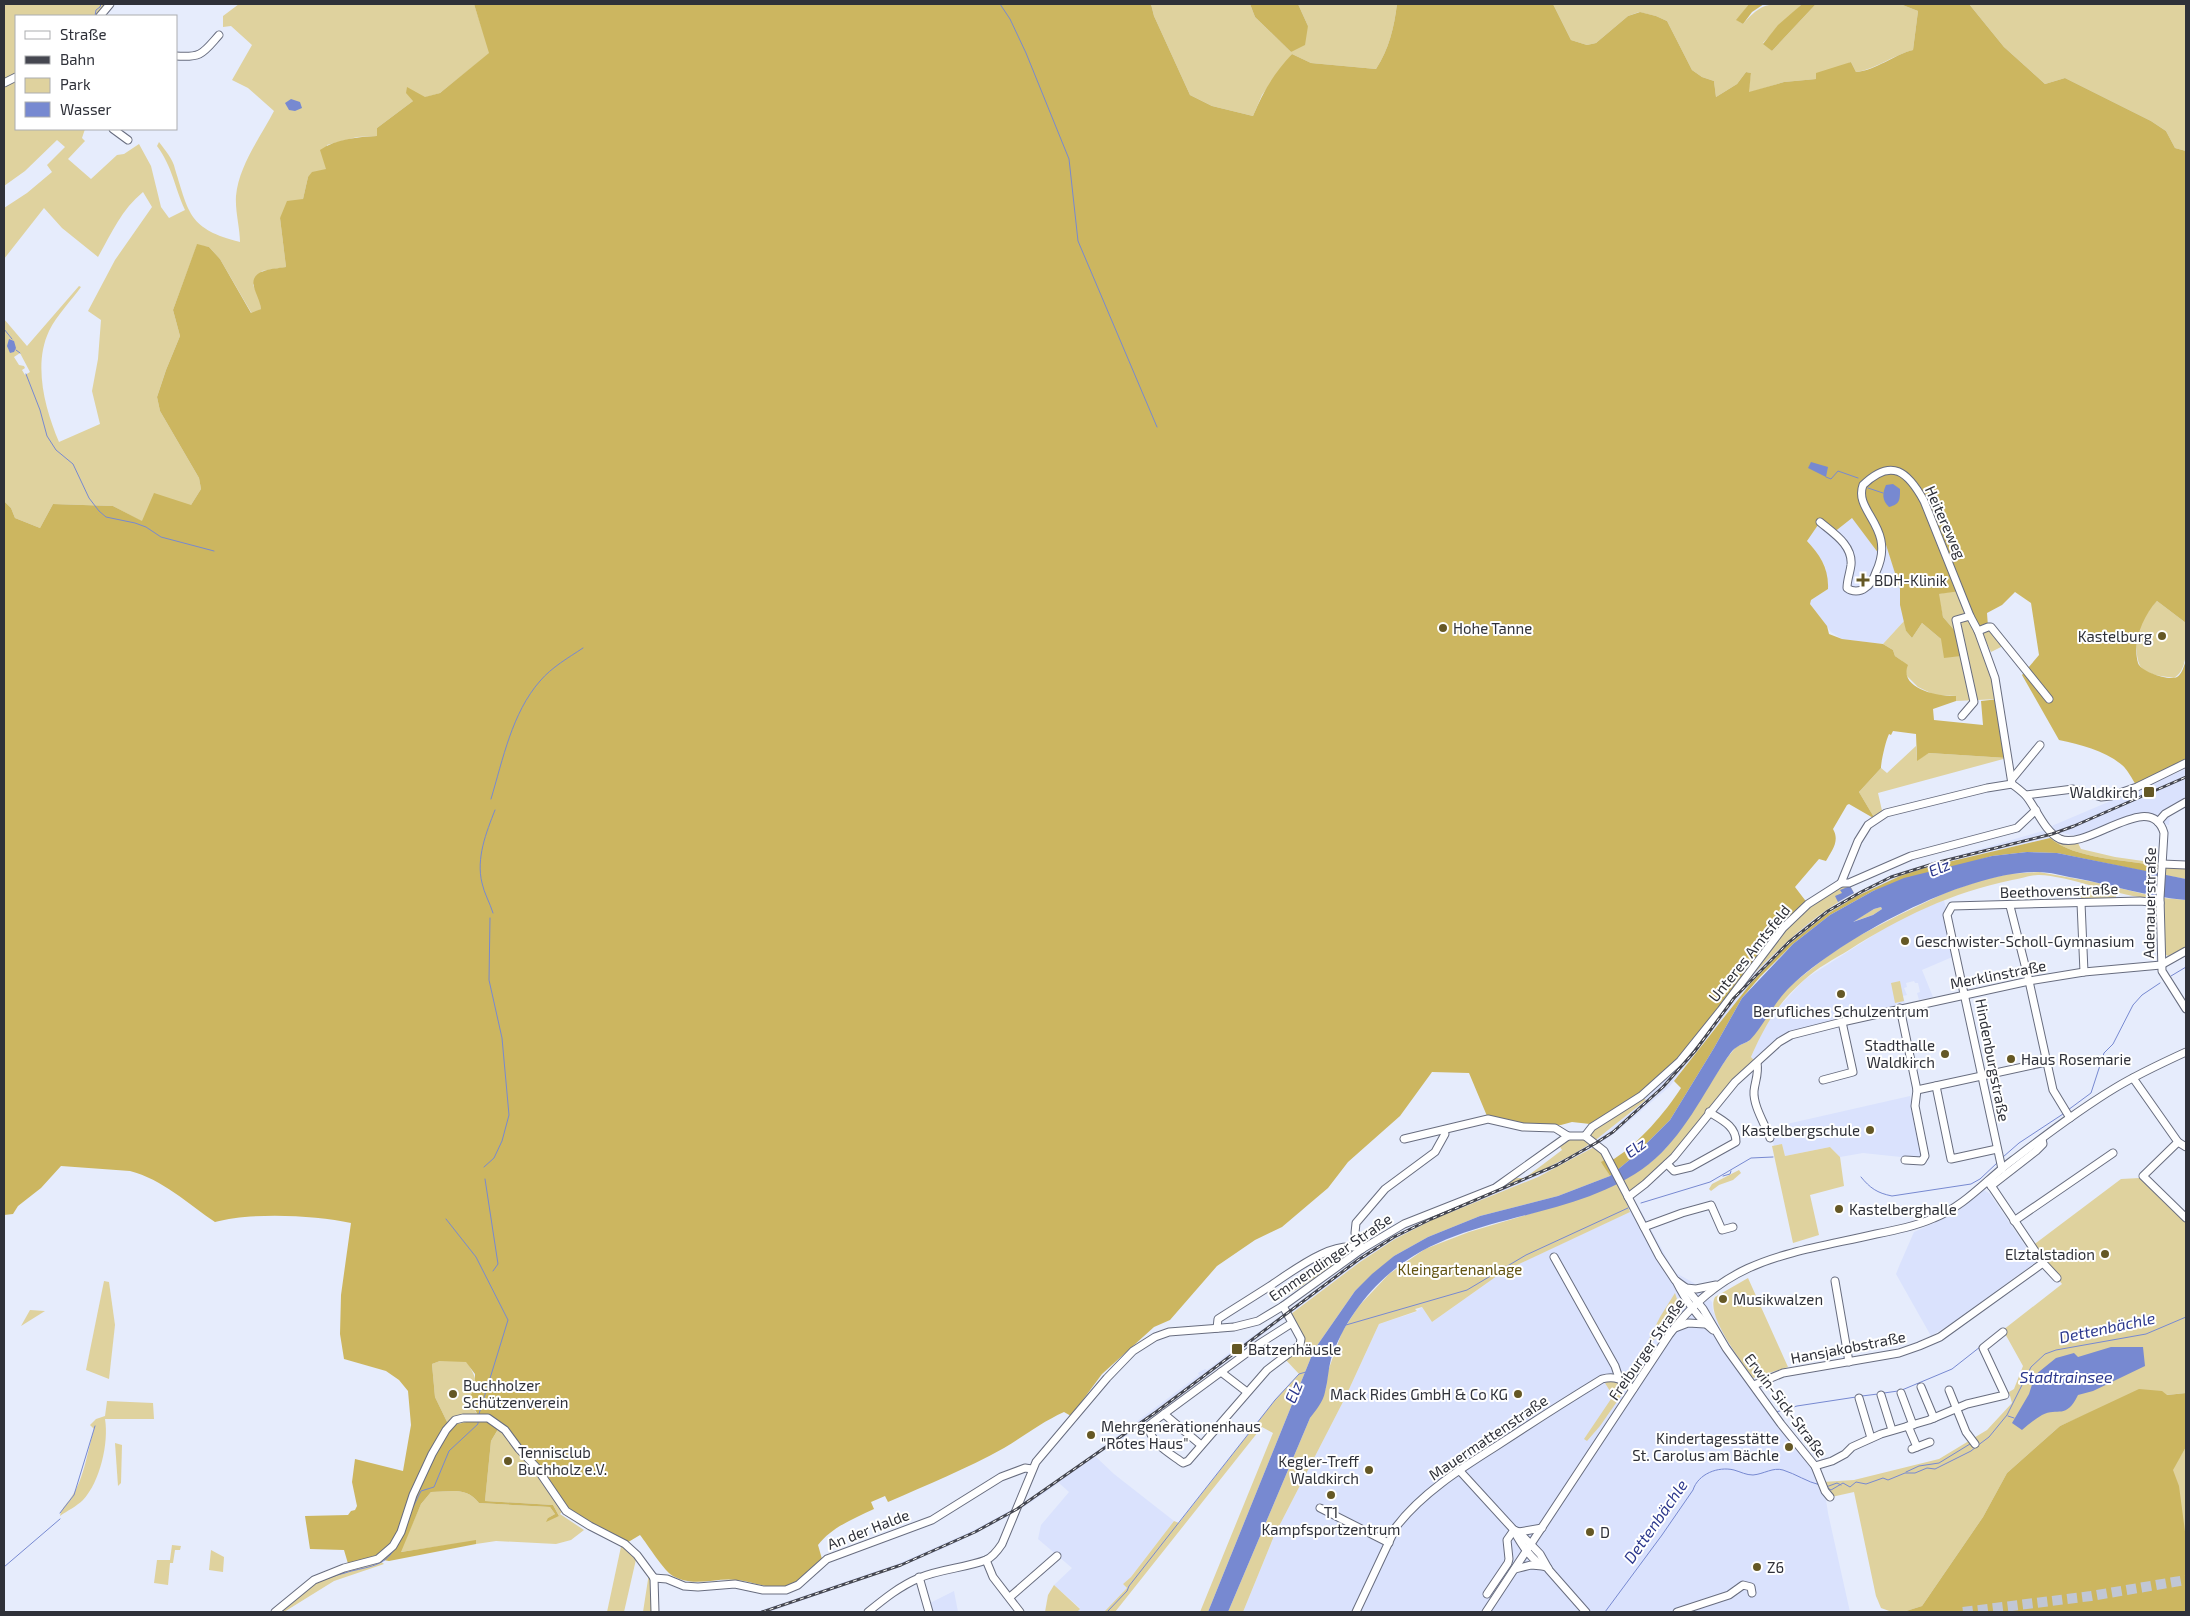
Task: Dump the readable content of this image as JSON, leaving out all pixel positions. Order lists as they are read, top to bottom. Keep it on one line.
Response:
{"streets":{"street":["Heitereweg","Beethovenstraße","Adenauerstraße","Unteres Amtsfeld","Merklinstraße","Hindenburgstraße","Emmendinger Straße","Hansjakobstraße","Freiburger Straße","Erwin-Sick-Straße","Mauermattenstraße","An der Halde"]},"crossings":[["Beethovenstraße","Adenauerstraße"],["Beethovenstraße","Hindenburgstraße"],["Adenauerstraße","Merklinstraße"],["Merklinstraße","Hindenburgstraße"],["Hindenburgstraße","Freiburger Straße"],["Emmendinger Straße","An der Halde"],["Hansjakobstraße","Erwin-Sick-Straße"],["Freiburger Straße","Erwin-Sick-Straße"]],"water":["Elz","Dettenbächle","Stadtrainsee"],"parks":["Kleingartenanlage"],"places":{"health":["BDH-Klinik"],"other":["Hohe Tanne","Kastelburg","Geschwister-Scholl-Gymnasium","Berufliches Schulzentrum","Stadthalle Waldkirch","Haus Rosemarie","Kastelbergschule","Kastelberghalle","Elztalstadion","Musikwalzen","Buchholzer Schützenverein","Mack Rides GmbH & Co KG","Mehrgenerationenhaus \"Rotes Haus\"","Kindertagesstätte St. Carolus am Bächle","Tennisclub Buchholz e.V.","Kegler-Treff Waldkirch","T1 Kampfsportzentrum","D","Z6"],"transit":["Waldkirch","Batzenhäusle"]},"legend":["Straße","Bahn","Park","Wasser"]}
